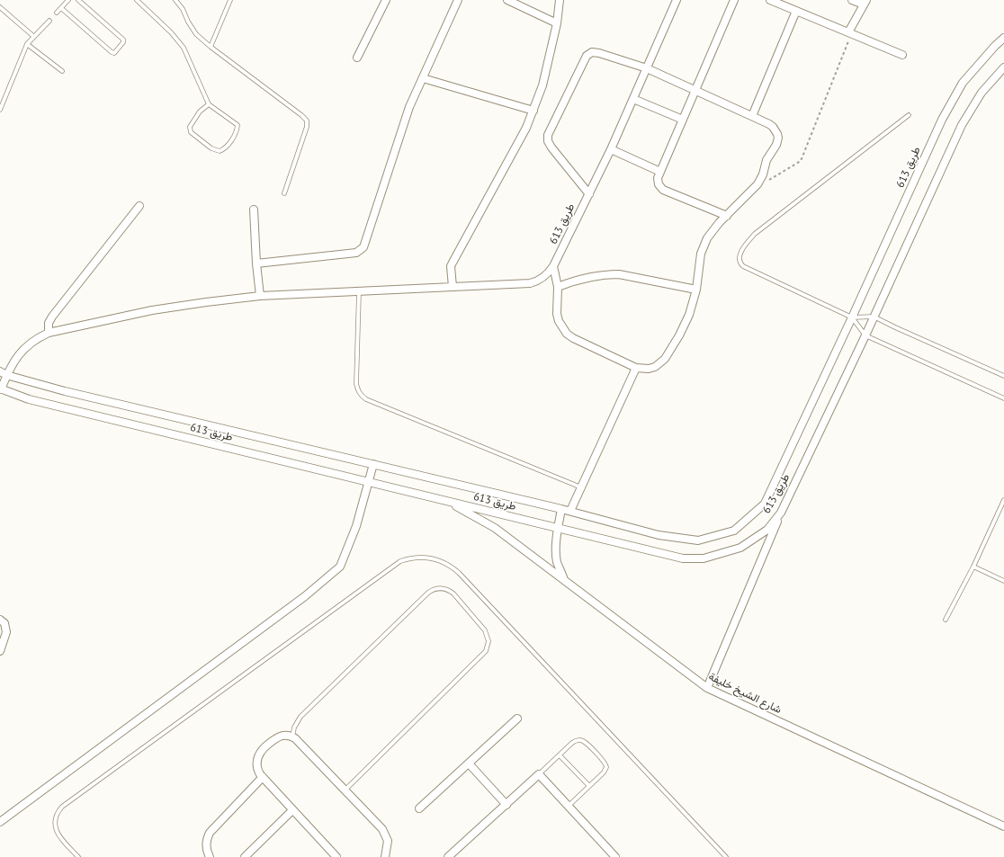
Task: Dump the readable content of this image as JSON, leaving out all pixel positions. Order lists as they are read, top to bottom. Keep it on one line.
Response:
{"streets":{"street":["طريق 613","شارع الشيخ خليفة"]},"crossings":[["طريق 613","شارع الشيخ خليفة"]]}
